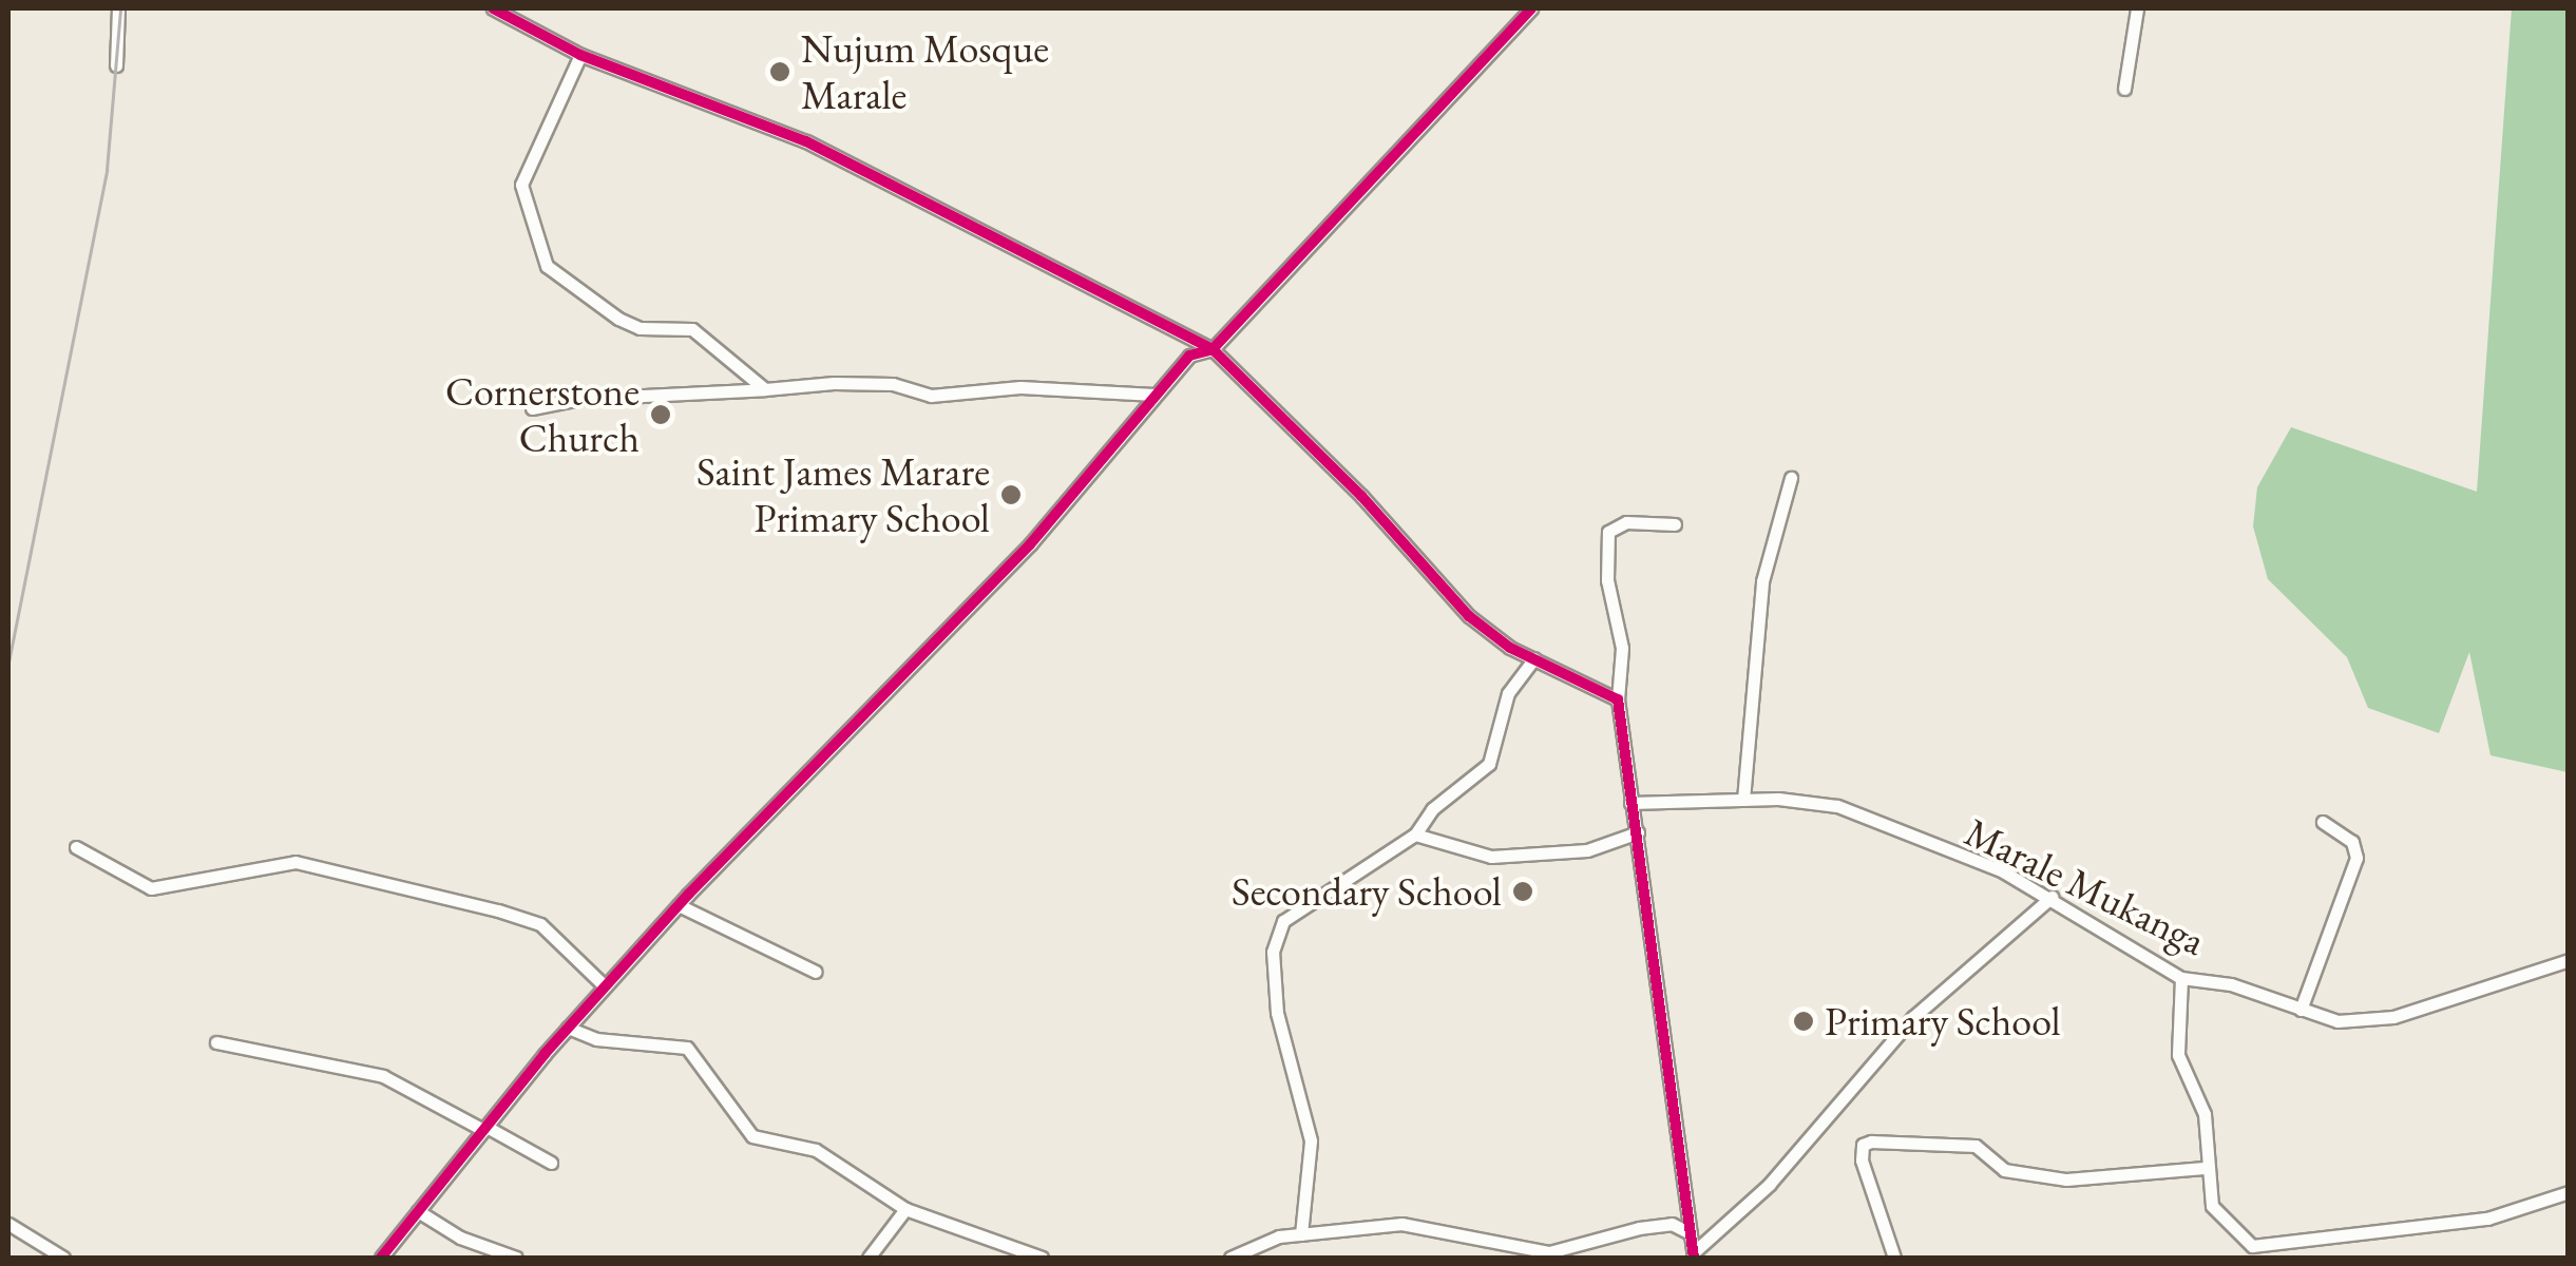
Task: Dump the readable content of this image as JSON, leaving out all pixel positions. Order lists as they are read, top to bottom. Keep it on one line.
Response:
{"streets":{"street":["Marale Mukanga"]},"places":["Nujum Mosque Marale","Cornerstone Church","Saint James Marare Primary School","Secondary School","Primary School"]}
